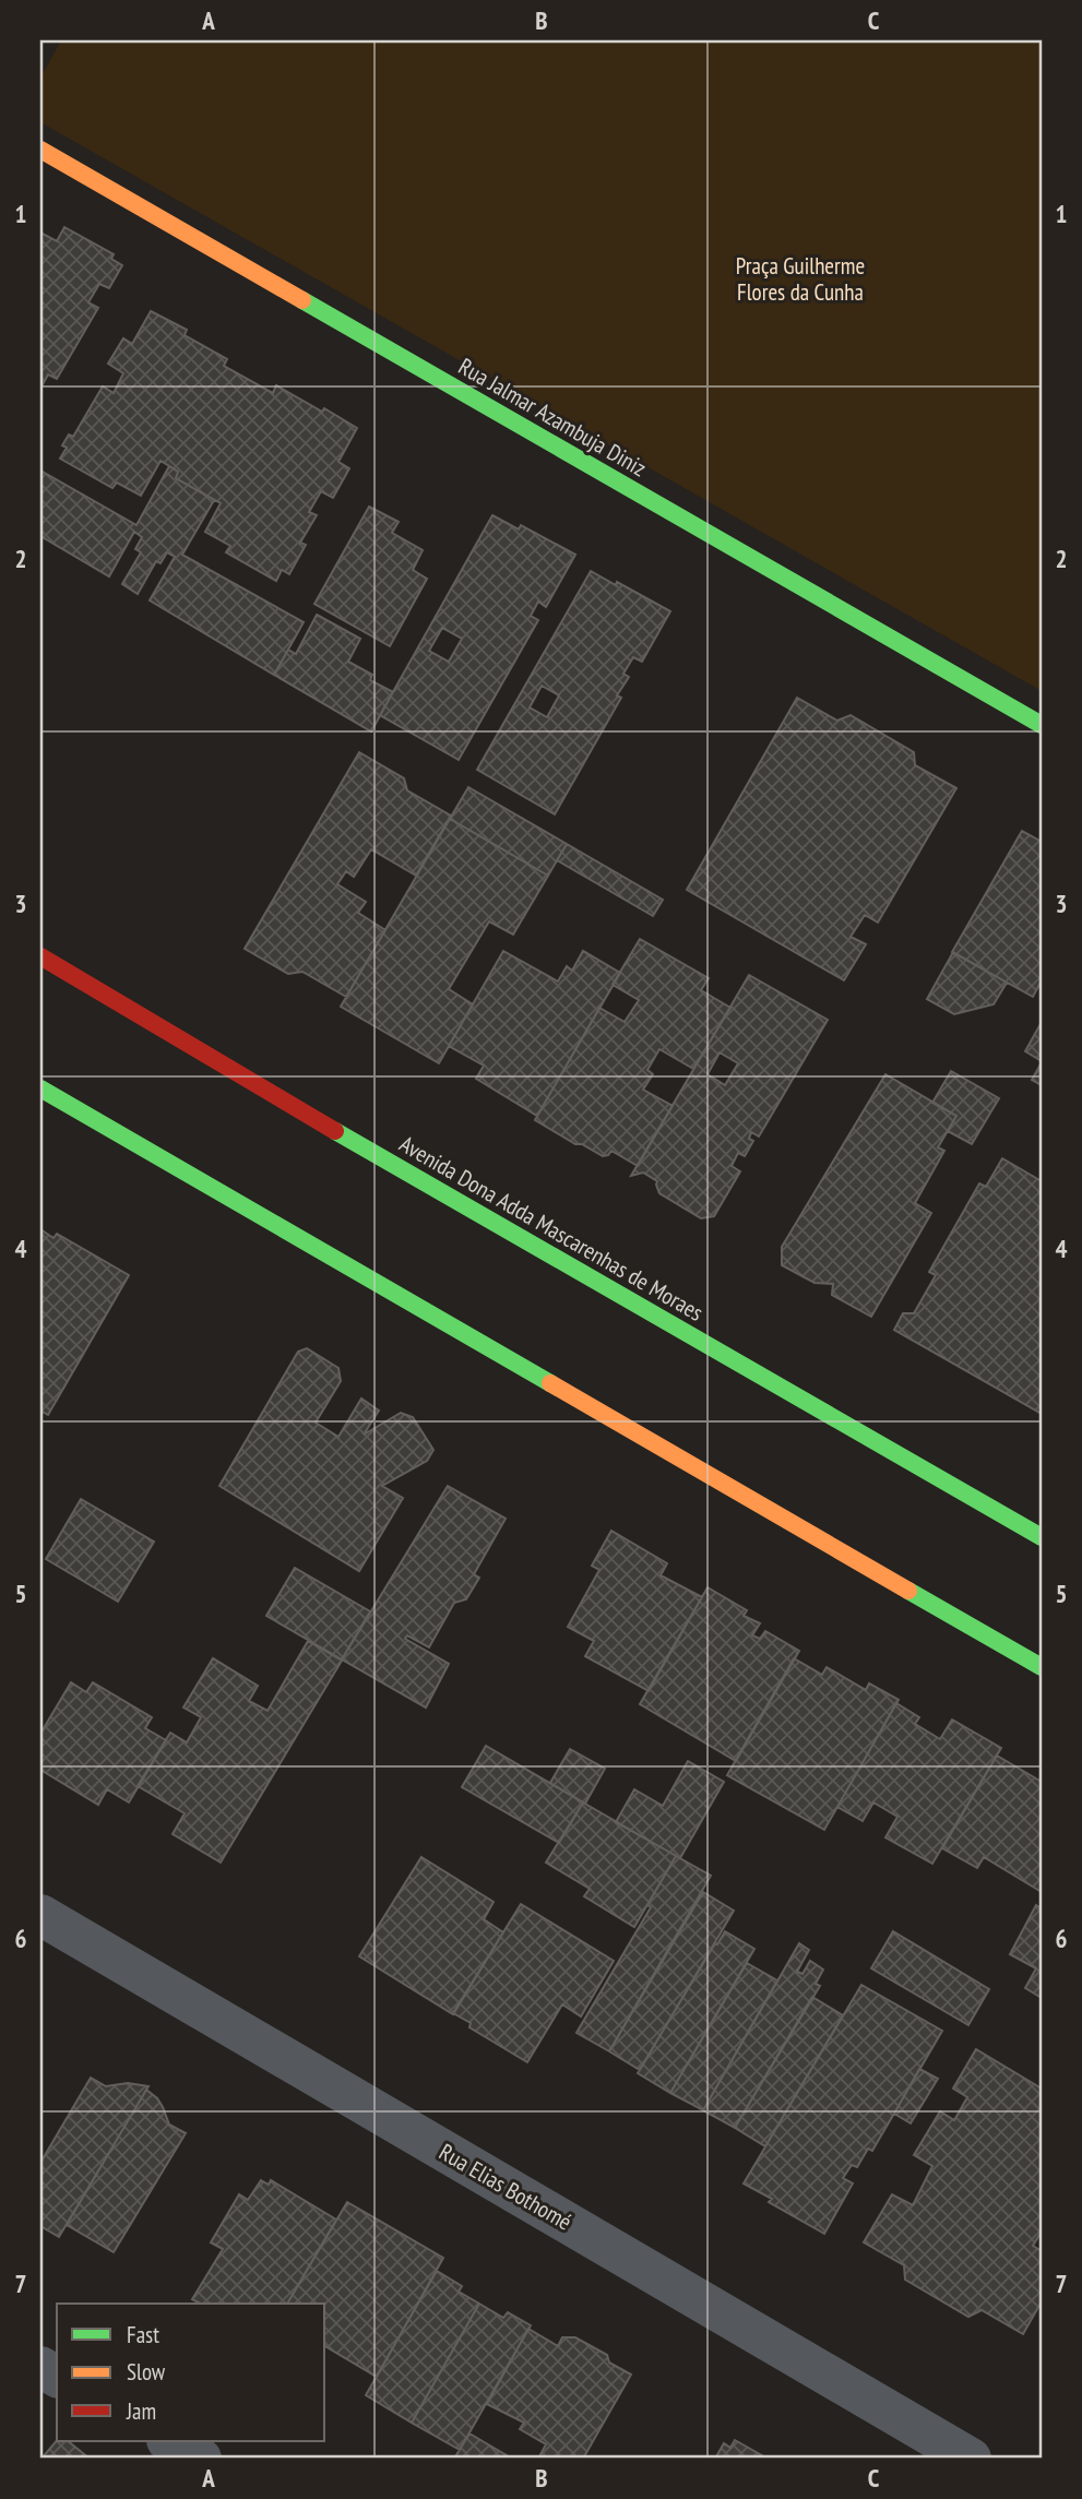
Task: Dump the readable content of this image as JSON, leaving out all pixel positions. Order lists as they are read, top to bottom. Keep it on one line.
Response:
{"streets":{"main road":["Rua Jalmar Azambuja Diniz","Avenida Dona Adda Mascarenhas de Moraes"],"street":["Rua Elias Bothomé"]},"parks":["Praça Guilherme Flores da Cunha"],"legend":["Fast","Slow","Jam"],"grid":{"columns":["A","B","C"],"rows":["1","2","3","4","5","6","7"]}}
